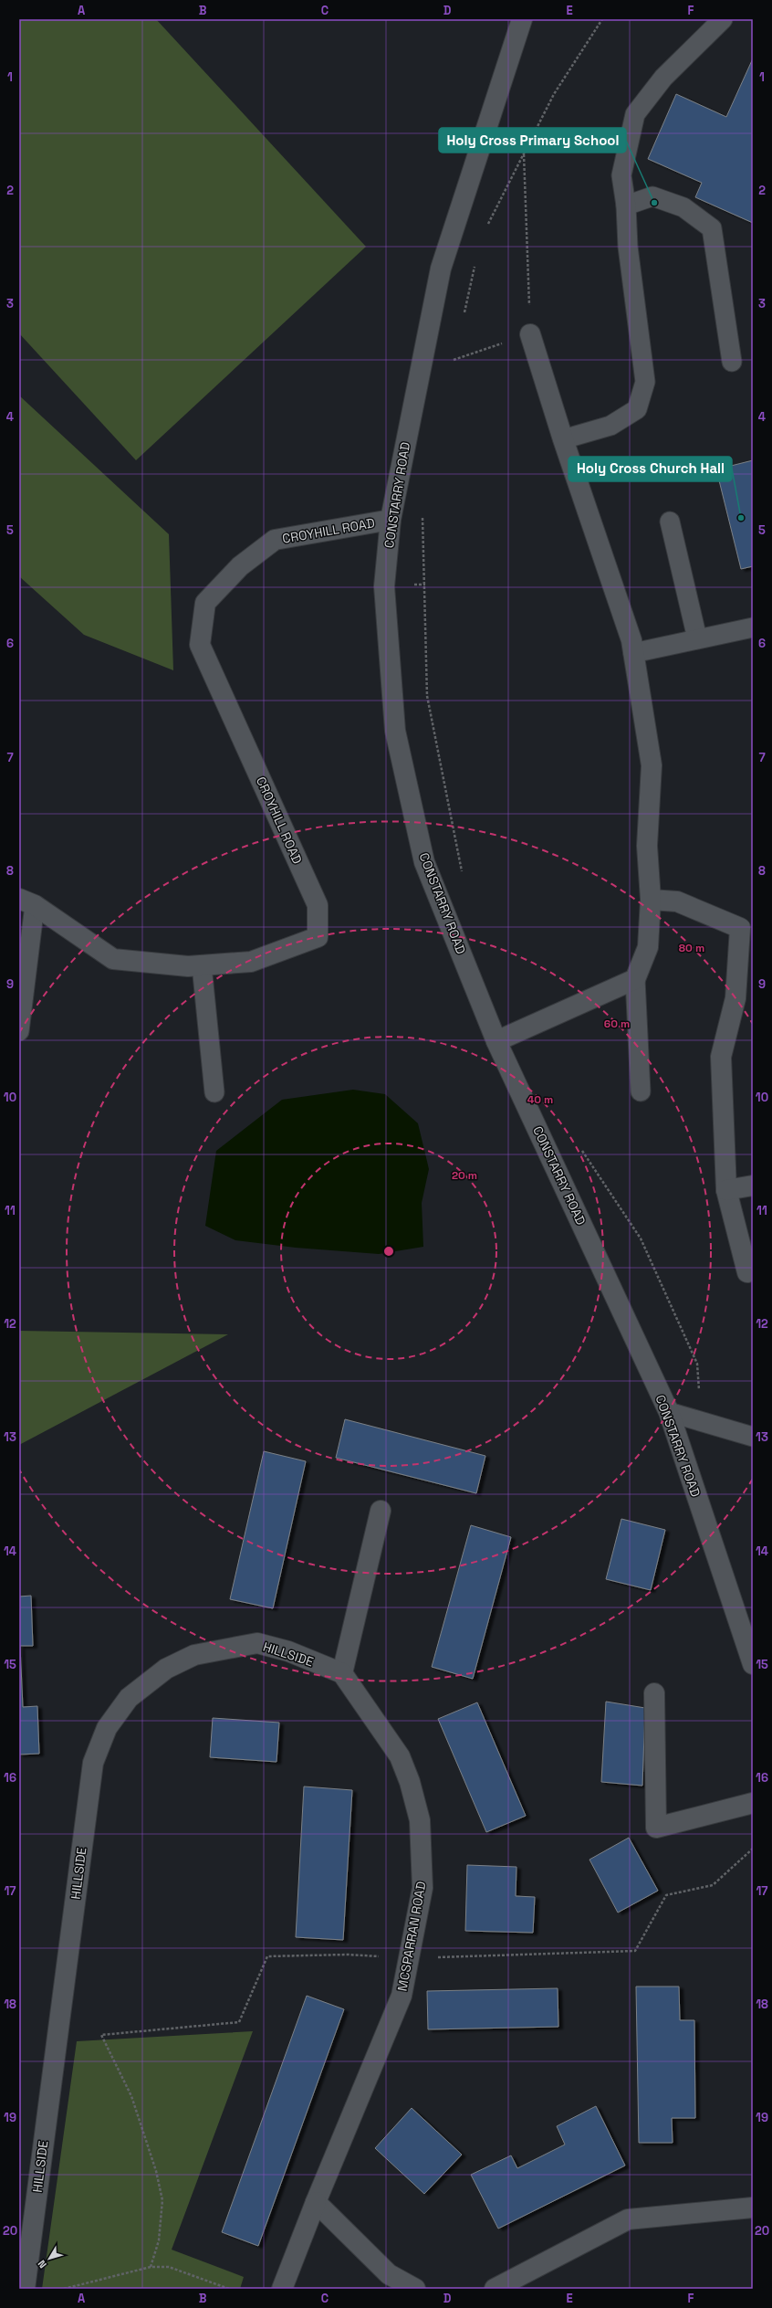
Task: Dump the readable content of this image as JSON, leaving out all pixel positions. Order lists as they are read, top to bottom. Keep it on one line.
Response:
{"streets":{"street":["CONSTARRY ROAD","CROYHILL ROAD","HILLSIDE","MCSPARRAN ROAD"]},"crossings":[["CONSTARRY ROAD","CROYHILL ROAD"],["HILLSIDE","MCSPARRAN ROAD"]],"places":["Holy Cross Primary School","Holy Cross Church Hall"],"north":"bottom left","grid":{"columns":["A","B","C","D","E","F"],"rows":["1","2","3","4","5","6","7","8","9","10","11","12","13","14","15","16","17","18","19","20"]},"rings":["80 m","60 m","40 m","20 m"]}
